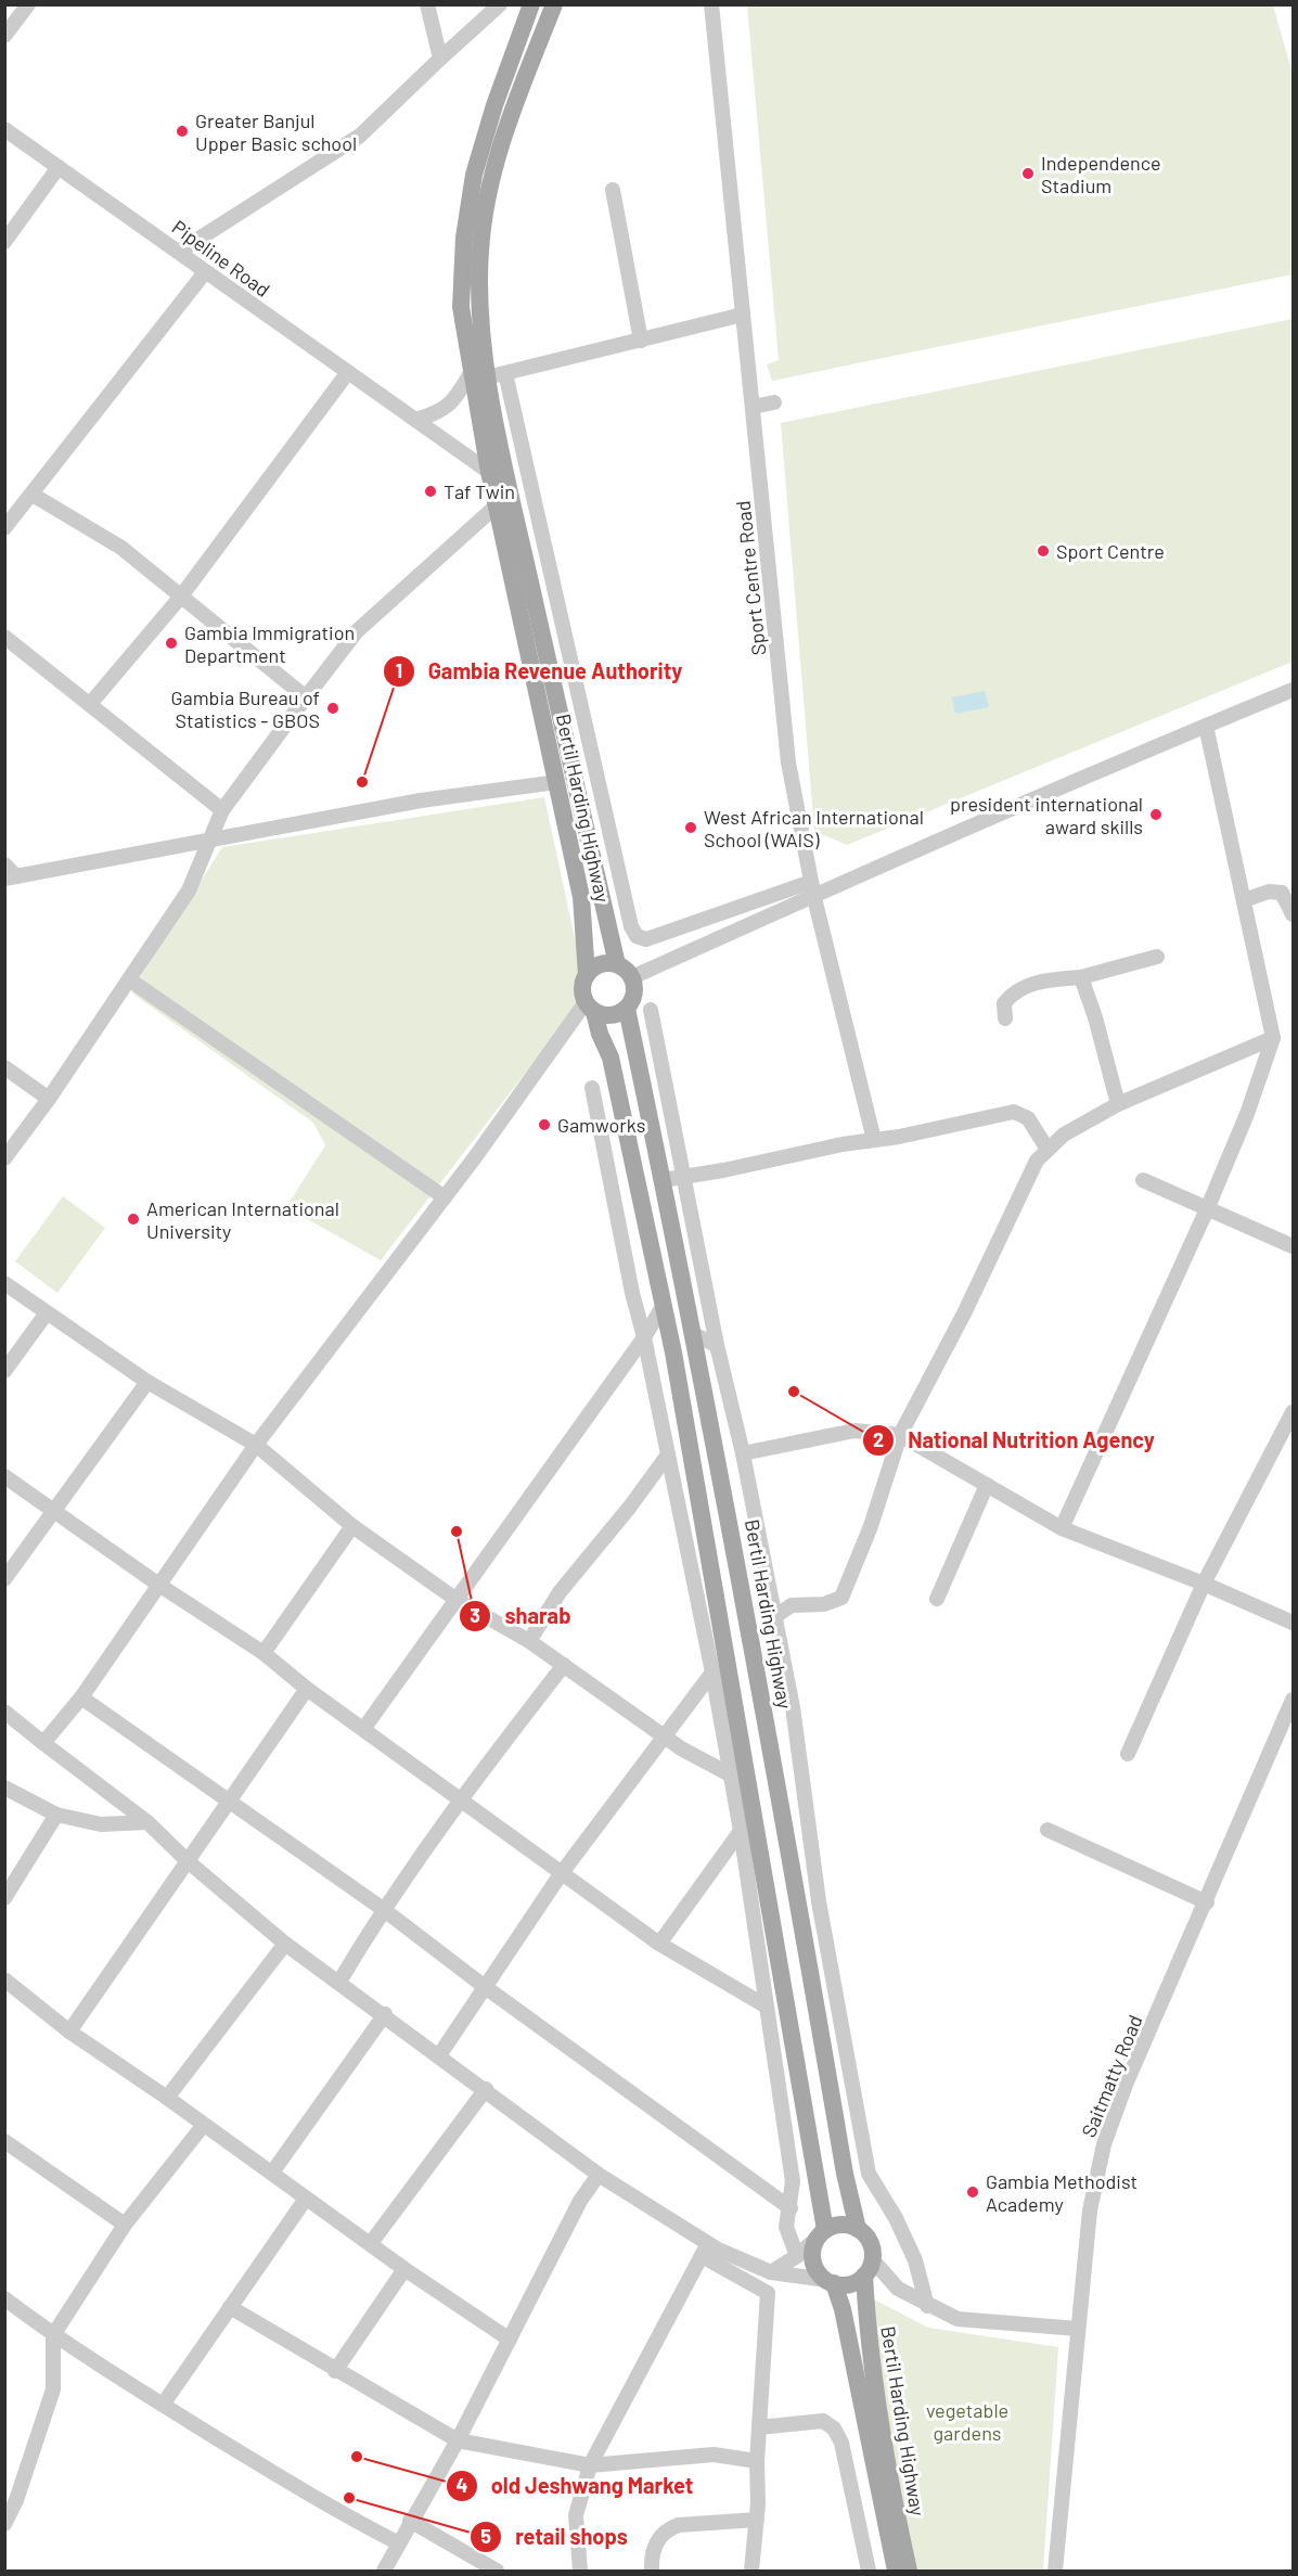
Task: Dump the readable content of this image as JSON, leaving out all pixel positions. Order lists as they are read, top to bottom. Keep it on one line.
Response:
{"streets":{"main road":["Bertil Harding Highway"],"street":["Pipeline Road","Sport Centre Road","Saitmatty Road"]},"crossings":[["Pipeline Road","Bertil Harding Highway"]],"parks":["vegetable gardens"],"places":["Greater Banjul Upper Basic school","Independence Stadium","Taf Twin","Sport Centre","Gambia Immigration Department","Gambia Bureau of Statistics - GBOS","Gambia Revenue Authority","president international award skills","West African International School (WAIS)","Gamworks","American International University","National Nutrition Agency","sharab","Gambia Methodist Academy","old Jeshwang Market","retail shops"]}
